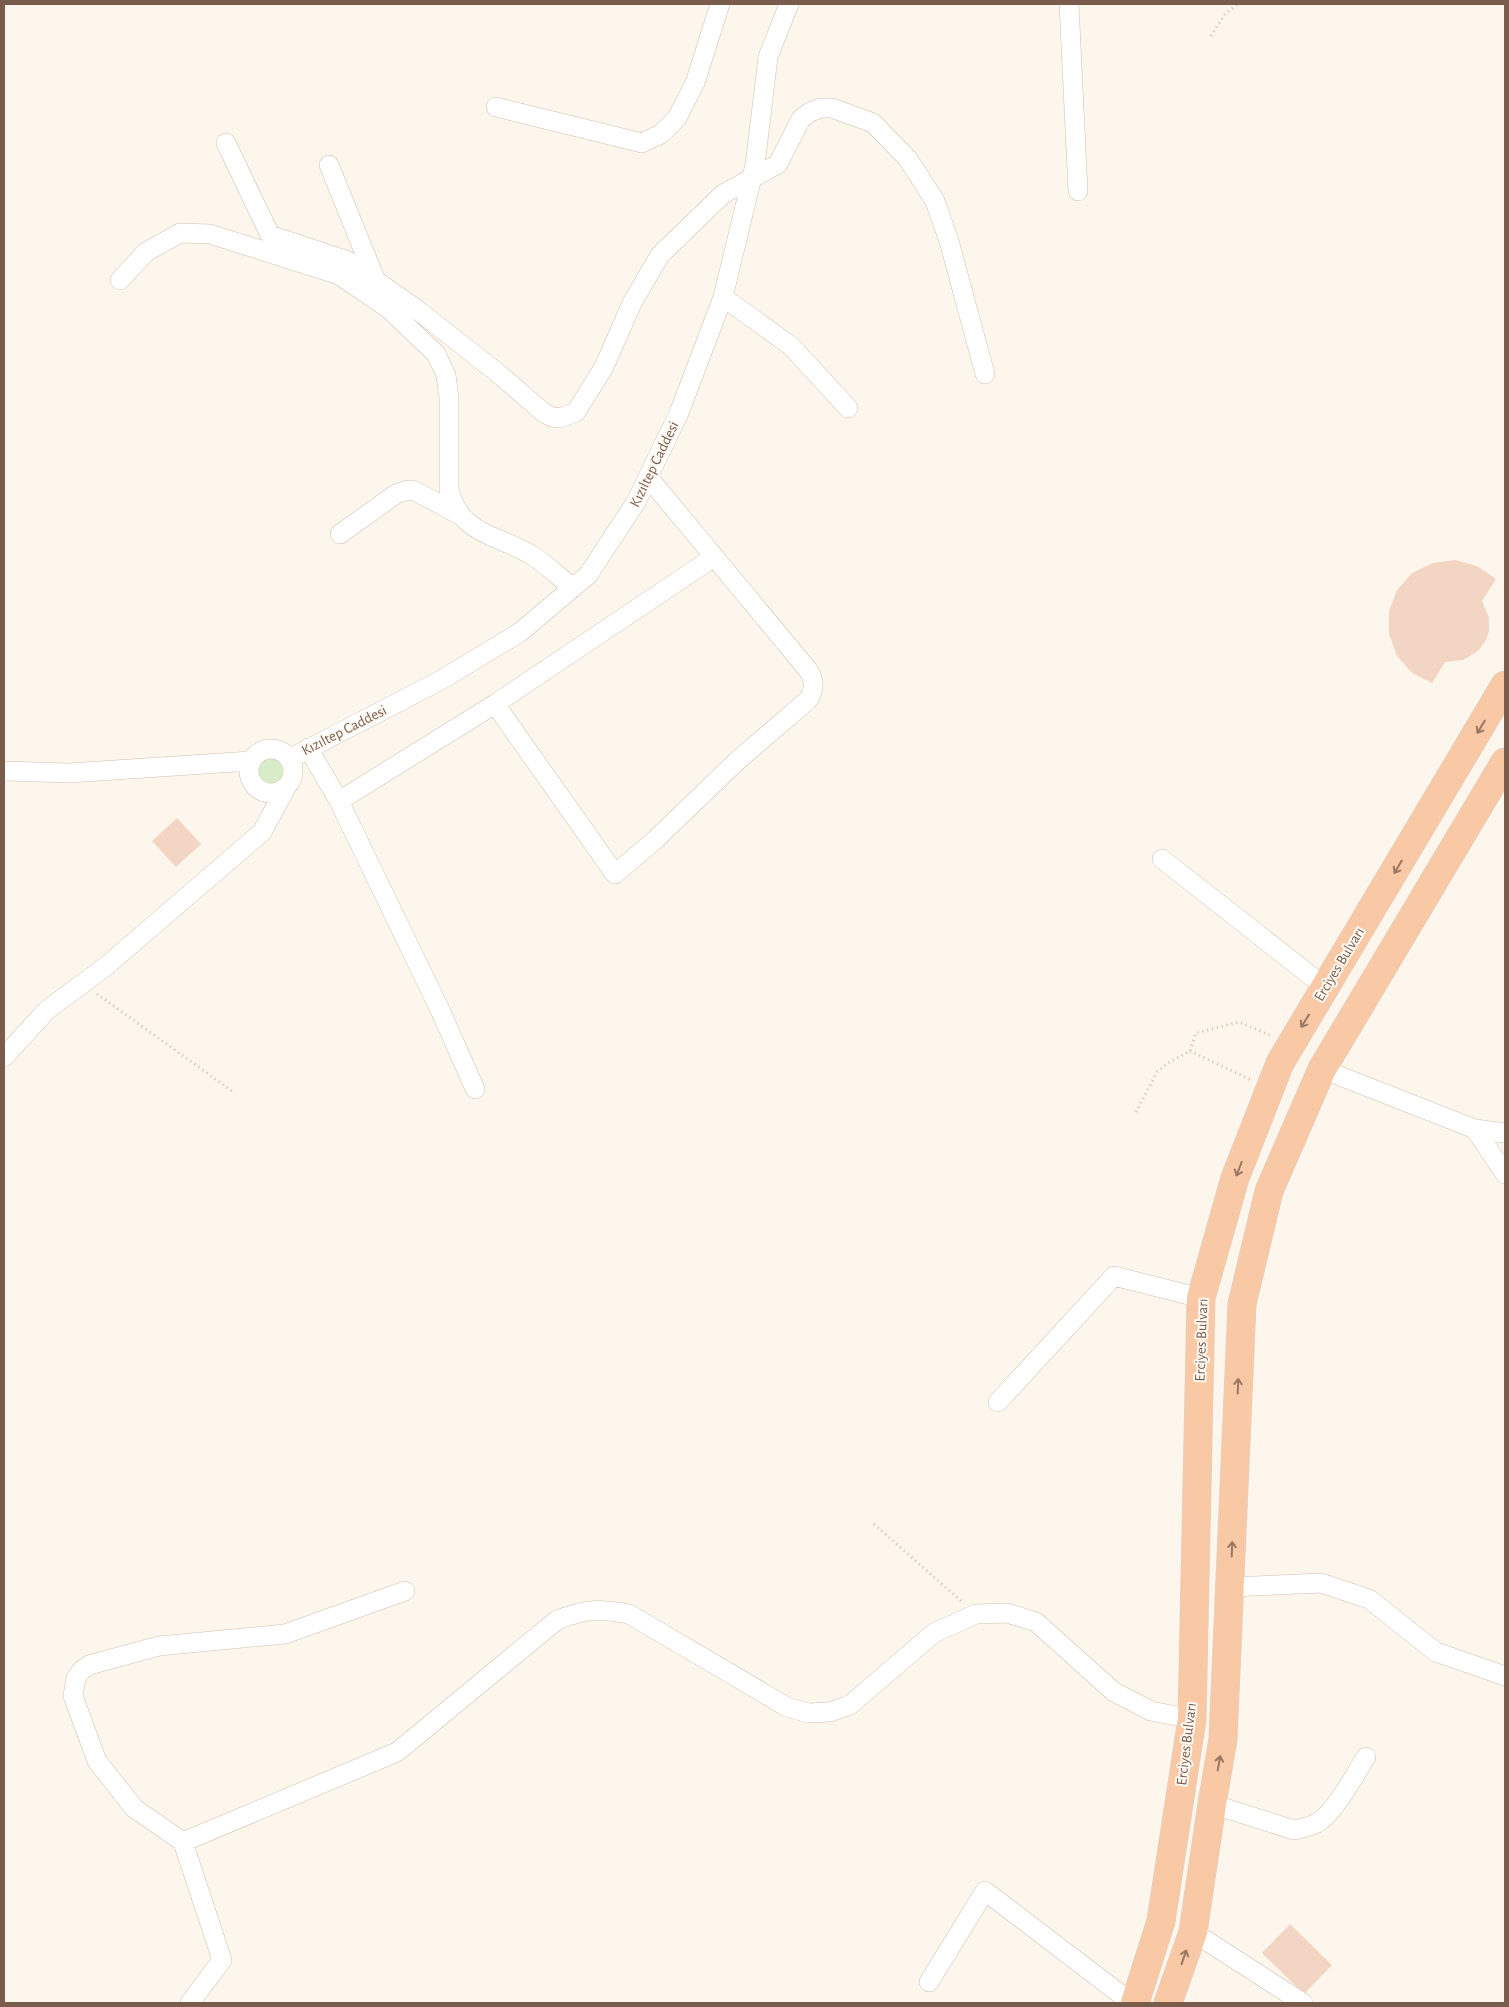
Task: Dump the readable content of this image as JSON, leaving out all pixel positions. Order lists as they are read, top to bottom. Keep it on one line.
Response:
{"streets":{"highway":["Erciyes Bulvarı"],"street":["Kızıltep Caddesi"]}}
